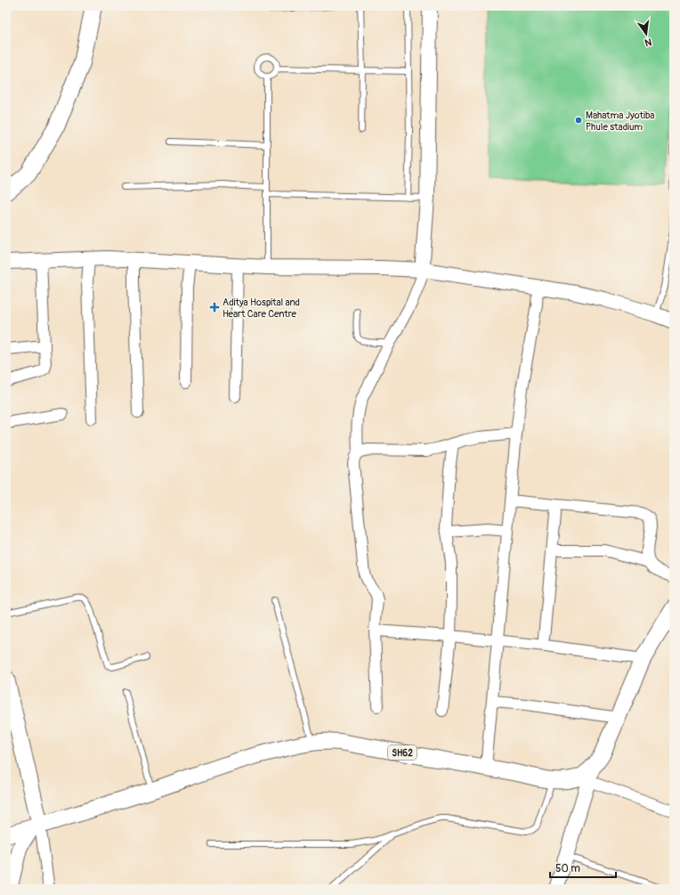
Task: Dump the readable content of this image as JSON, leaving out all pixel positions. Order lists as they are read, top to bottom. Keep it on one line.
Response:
{"streets":{"main road":["SH62"]},"places":{"other":["Mahatma Jyotiba Phule stadium"],"health":["Aditya Hospital and Heart Care Centre"]},"scale_bar":"50 m","north":"bottom"}
